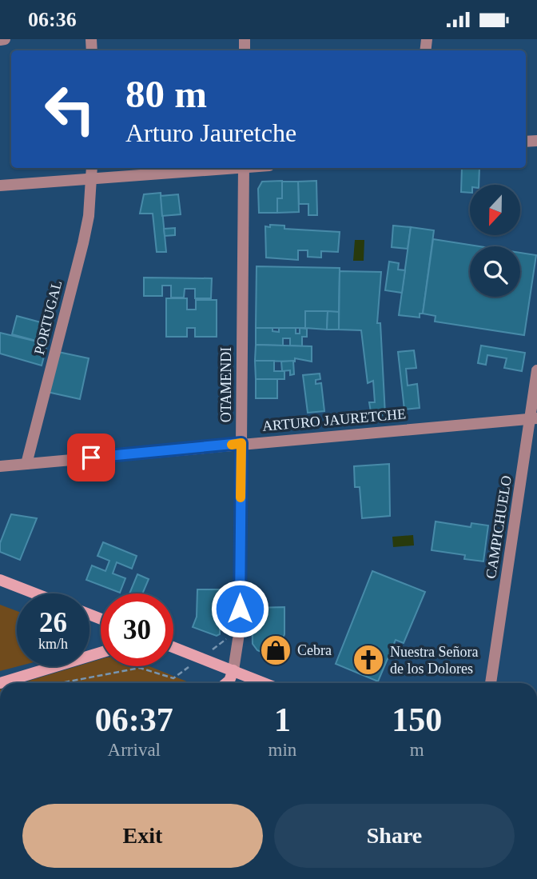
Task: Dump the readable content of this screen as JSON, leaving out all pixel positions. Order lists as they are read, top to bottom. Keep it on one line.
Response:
{"streets":{"street":["PORTUGAL","OTAMENDI","ARTURO JAURETCHE","CAMPICHUELO"]},"crossings":[["PORTUGAL","ARTURO JAURETCHE"],["OTAMENDI","ARTURO JAURETCHE"],["ARTURO JAURETCHE","CAMPICHUELO"]],"places":{"shop":["Cebra"],"church":["Nuestra Señora de los Dolores"]},"north":"bottom","page":{"status":"06:36","turn":["80 m","Arturo Jauretche"],"speed":"26 km/h","limit":"30","eta":["06:37","Arrival","1","min","150","m"],"buttons":["Exit","Share"]}}
